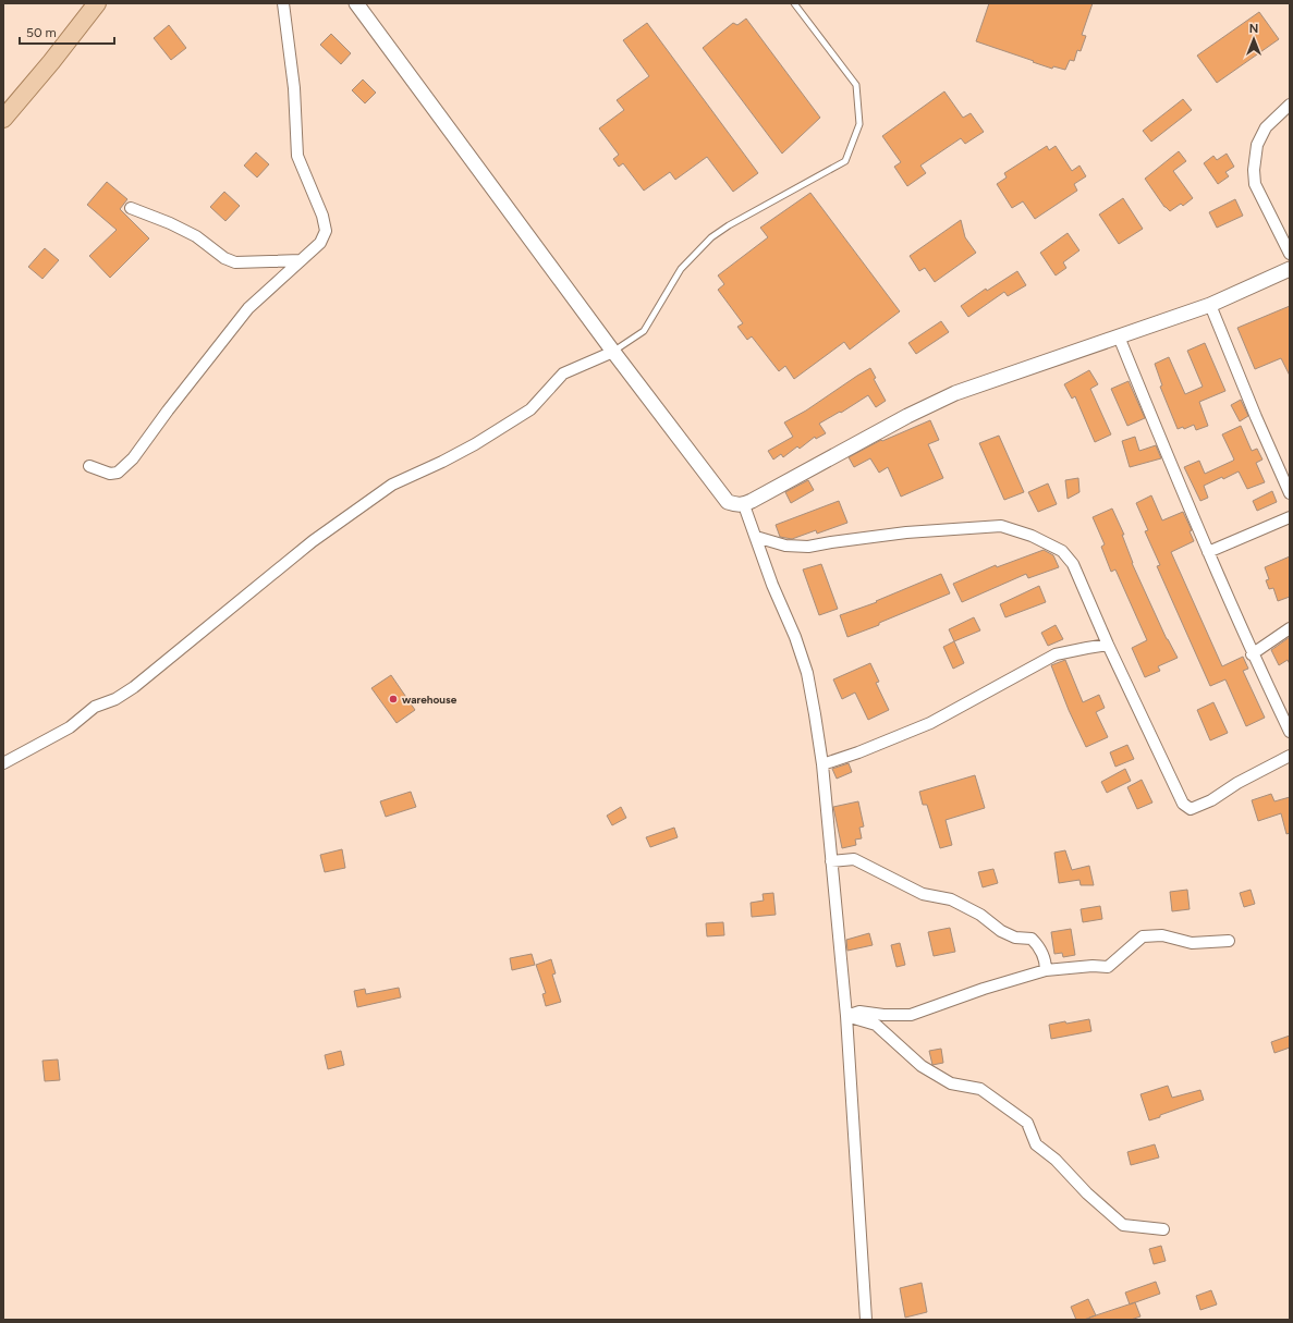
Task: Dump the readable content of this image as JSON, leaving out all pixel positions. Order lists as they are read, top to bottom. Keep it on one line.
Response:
{"places":["warehouse"],"scale_bar":"50 m","north":"top"}
